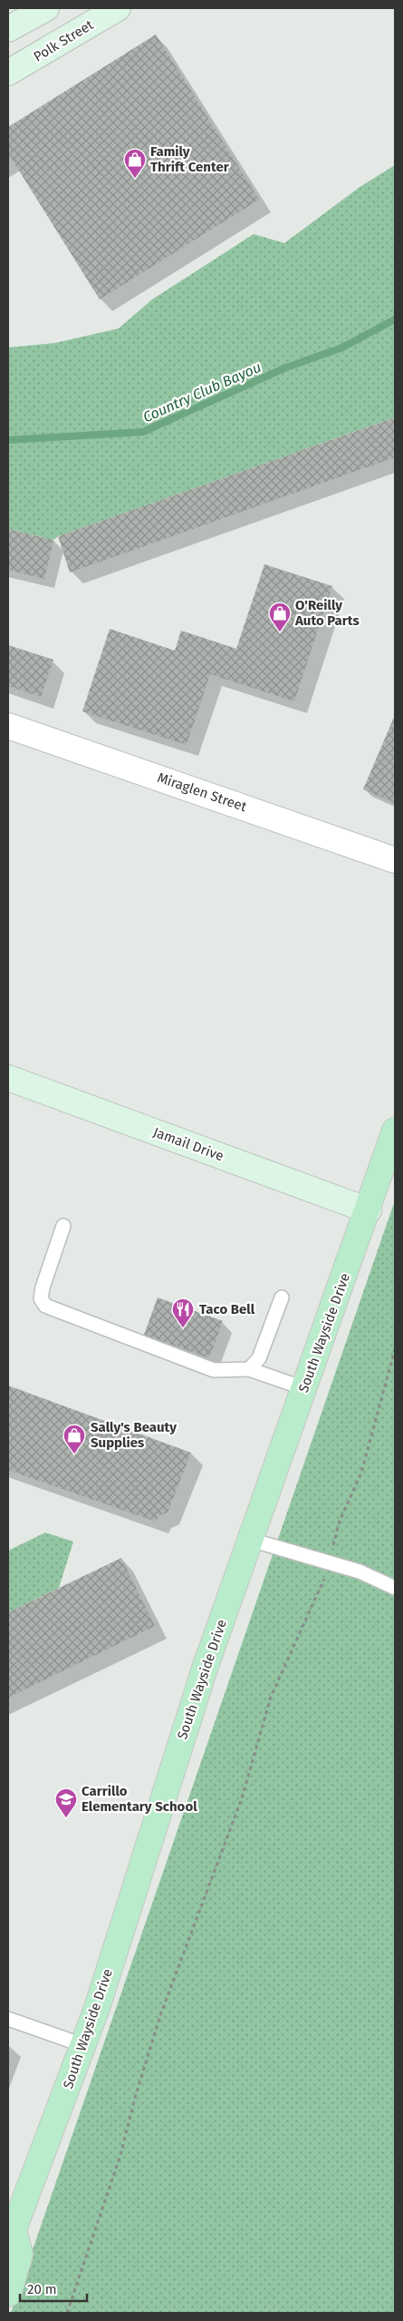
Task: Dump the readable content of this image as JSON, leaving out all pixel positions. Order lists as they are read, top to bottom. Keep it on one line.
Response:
{"streets":{"main road":["South Wayside Drive"],"street":["Polk Street","Miraglen Street","Jamail Drive"]},"crossings":[["Jamail Drive","South Wayside Drive"]],"water":["Country Club Bayou"],"places":{"shop":["Family Thrift Center","O'Reilly Auto Parts","Sally's Beauty Supplies"],"restaurant":["Taco Bell"],"school or university":["Carrillo Elementary School"]},"scale_bar":"20 m"}
